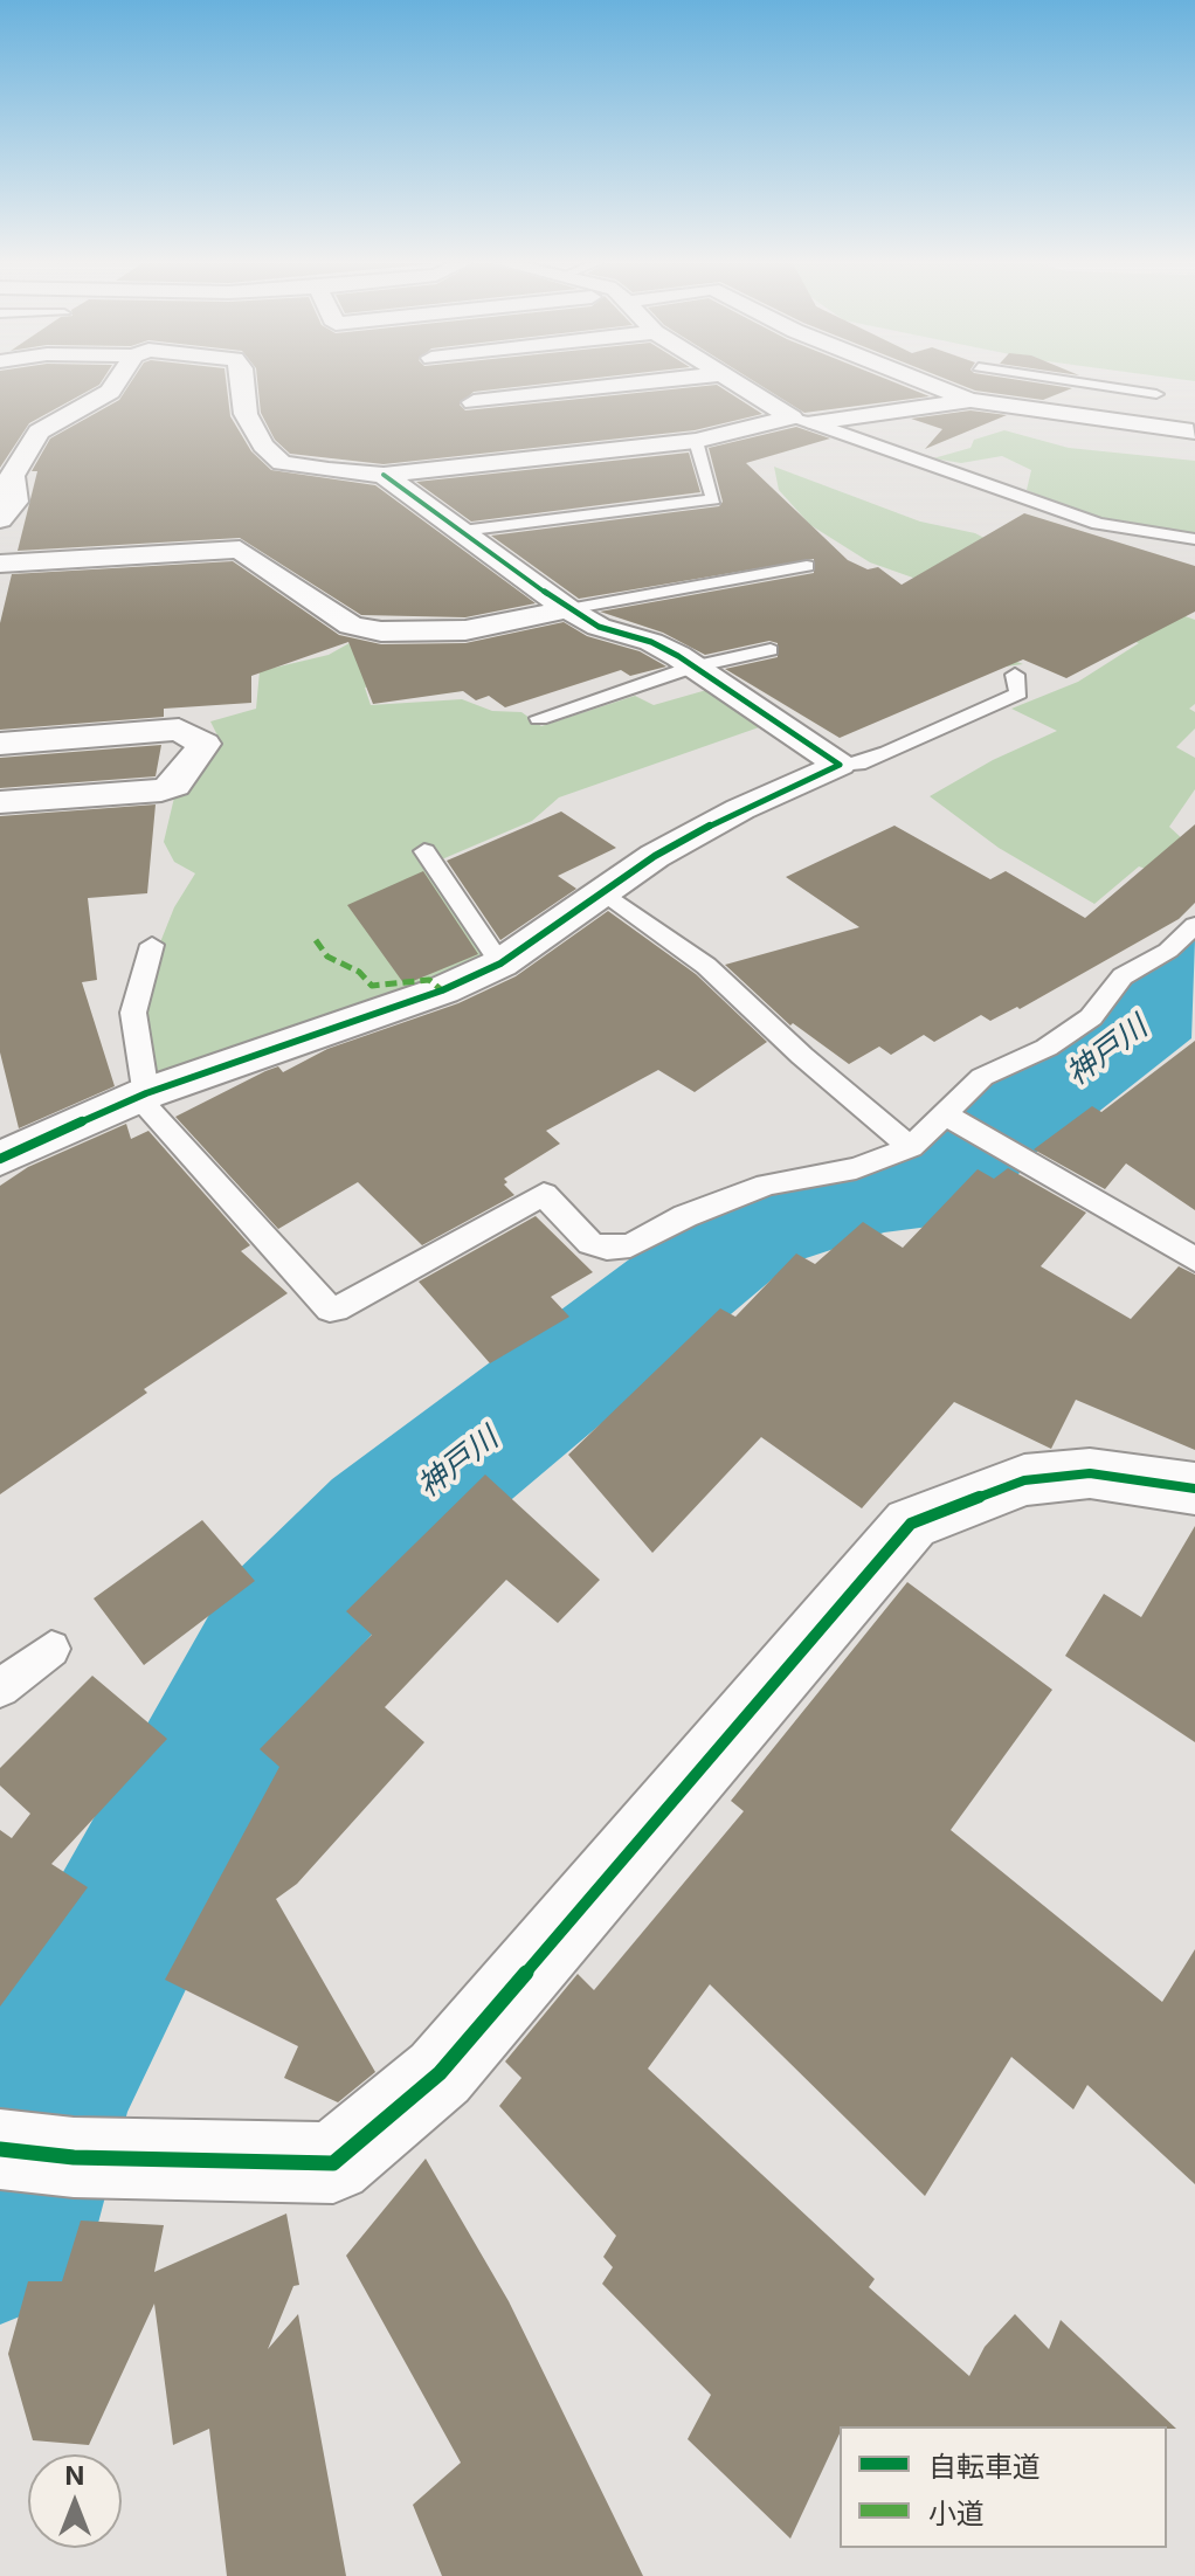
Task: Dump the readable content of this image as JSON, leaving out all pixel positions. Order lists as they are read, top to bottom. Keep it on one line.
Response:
{"water":["神戸川"],"legend":["自転車道","小道"],"north":"top"}
